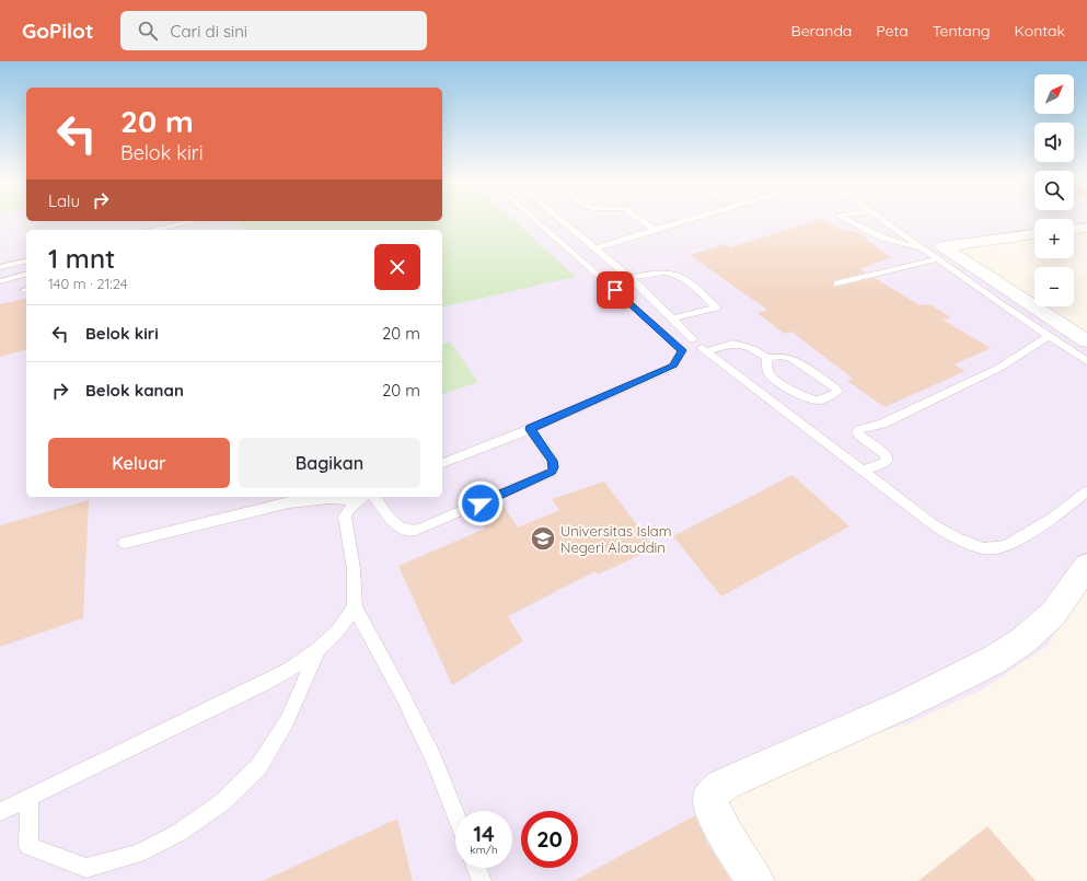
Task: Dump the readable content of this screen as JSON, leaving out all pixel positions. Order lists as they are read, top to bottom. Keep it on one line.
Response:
{"places":{"school or university":["Universitas Islam Negeri Alauddin"]},"north":"top right","page":{"header":"GoPilot","search":"Cari di sini","nav":["Beranda","Peta","Tentang","Kontak"],"map_buttons":["+","−"],"turn":["20 m","Belok kiri"],"then":"Lalu","heading":["1 mnt","140 m · 21:24"],"list":[{"name":"Belok kiri","value":"20 m"},{"name":"Belok kanan","value":"20 m"}],"buttons":["Keluar","Bagikan"],"speed":"14 km/h","limit":"20"}}
